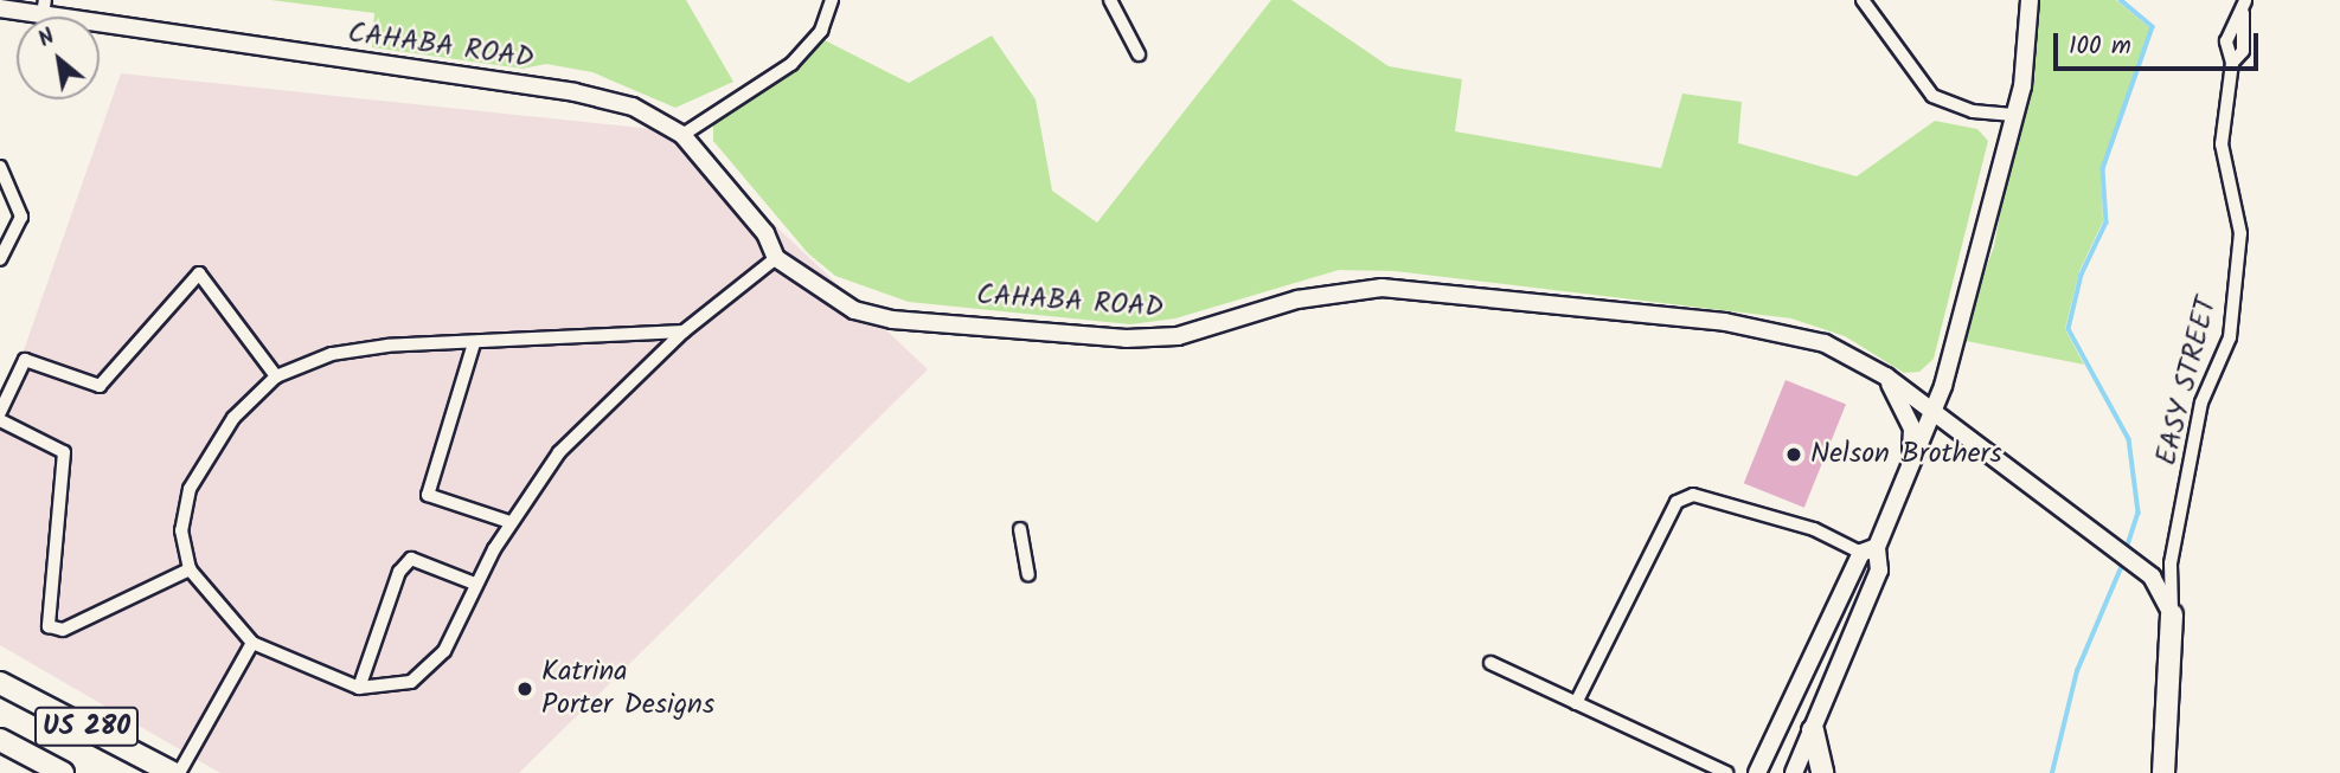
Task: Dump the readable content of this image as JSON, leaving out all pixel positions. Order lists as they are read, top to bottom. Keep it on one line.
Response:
{"streets":{"highway":["US 280"],"street":["CAHABA ROAD","EASY STREET"]},"crossings":[["CAHABA ROAD","EASY STREET"]],"places":["Nelson Brothers","Katrina Porter Designs"],"scale_bar":"100 m","north":"top left"}
